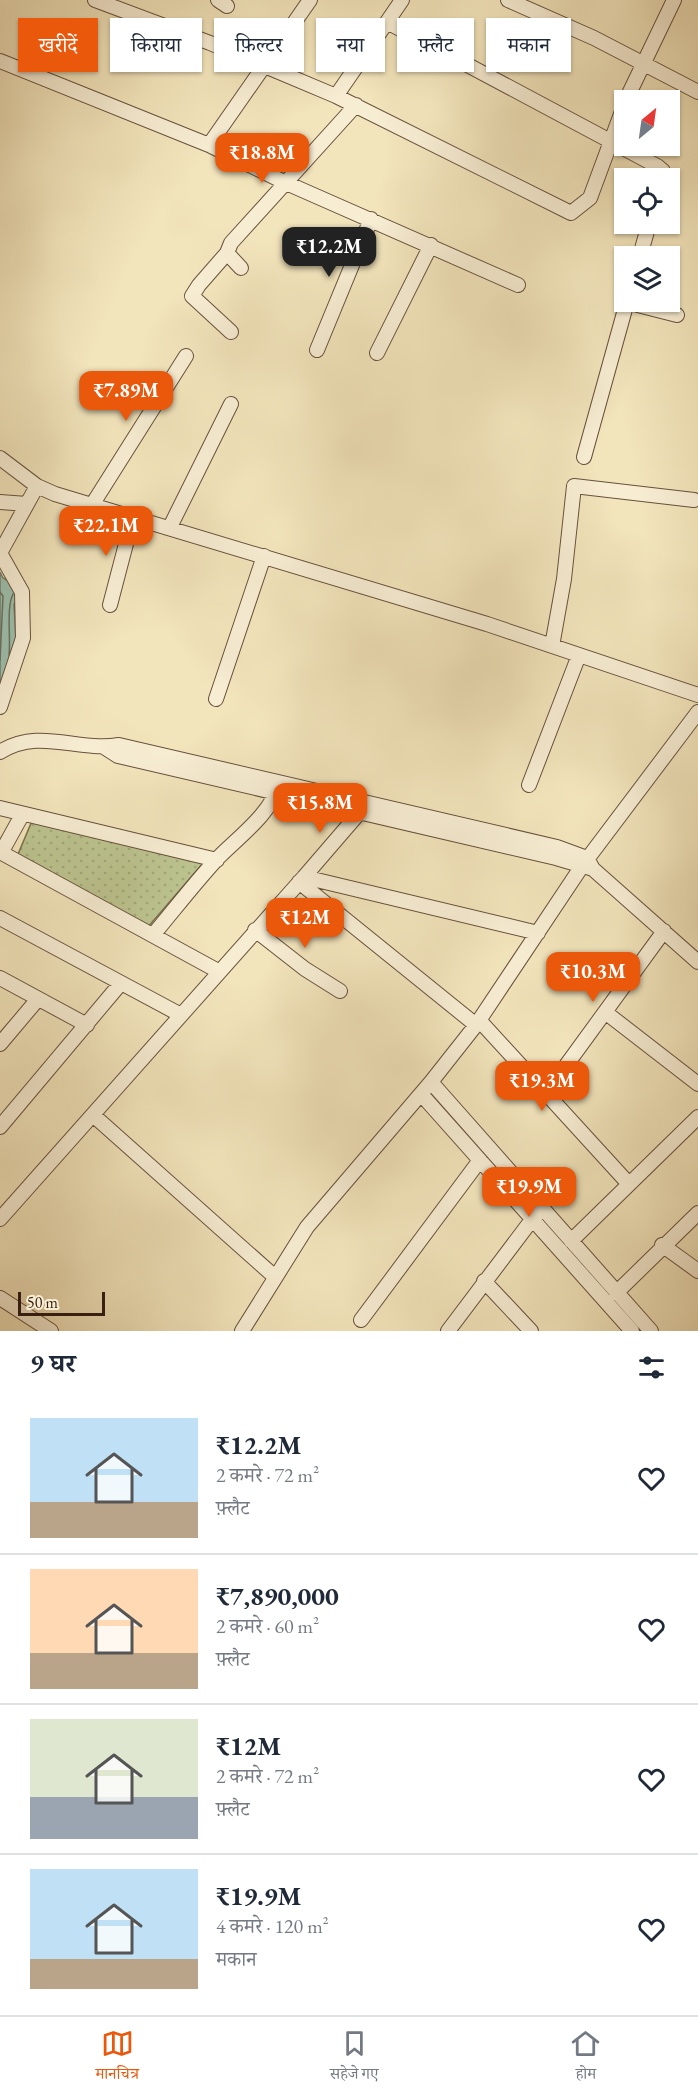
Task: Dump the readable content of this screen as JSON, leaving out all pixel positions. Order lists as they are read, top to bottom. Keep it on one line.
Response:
{"scale_bar":"50 m","north":"top right","page":{"chip":["खरीदें","किराया","फ़िल्टर","नया","फ़्लैट","मकान"],"price":["₹18.8M","₹12.2M","₹7.89M","₹22.1M","₹15.8M","₹12M","₹10.3M","₹19.3M","₹19.9M"],"scale":"50 m","heading":"9 घर","list":[{"name":"₹12.2M","note":"2 कमरे · 72 m² · फ़्लैट"},{"name":"₹7,890,000","note":"2 कमरे · 60 m² · फ़्लैट"},{"name":"₹12M","note":"2 कमरे · 72 m² · फ़्लैट"},{"name":"₹19.9M","note":"4 कमरे · 120 m² · मकान"}],"tabs":["मानचित्र","सहेजे गए","होम"]}}
